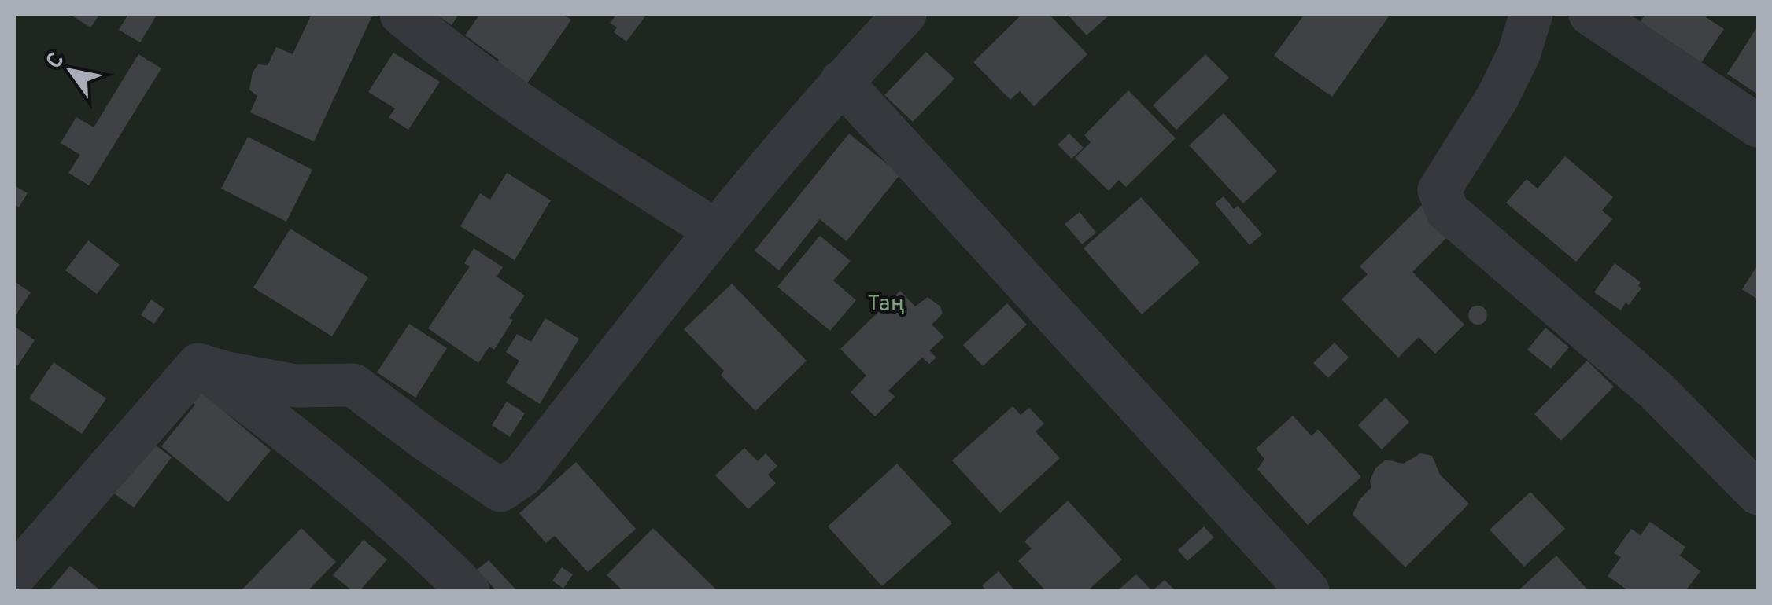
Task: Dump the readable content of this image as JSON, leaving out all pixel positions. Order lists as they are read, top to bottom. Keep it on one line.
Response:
{"parks":["Таң"],"north":"top left"}
